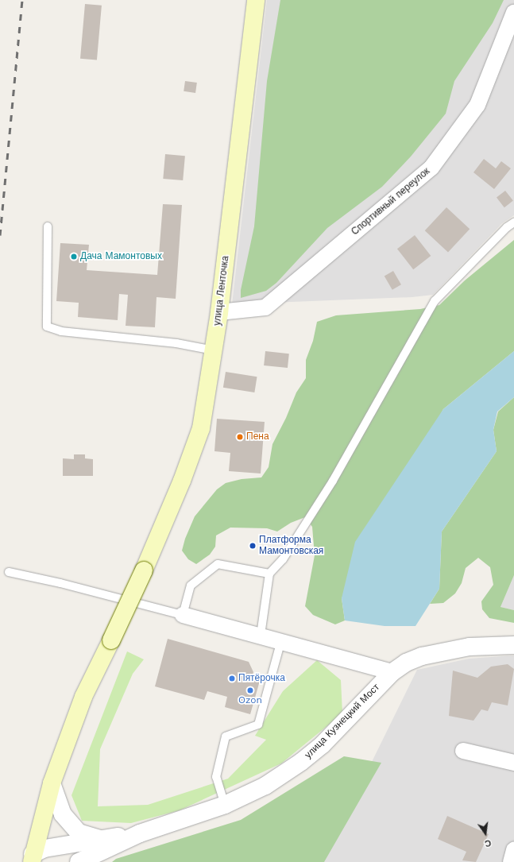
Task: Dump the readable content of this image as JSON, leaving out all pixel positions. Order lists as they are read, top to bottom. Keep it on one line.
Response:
{"streets":{"main road":["улица Ленточка"],"street":["Спортивный переулок","улица Кузнецкий Мост"]},"crossings":[["Спортивный переулок","улица Ленточка"]],"places":["Дача Мамонтовых","Пена","Платформа Мамонтовская","Пятёрочка","Ozon"],"north":"bottom"}
